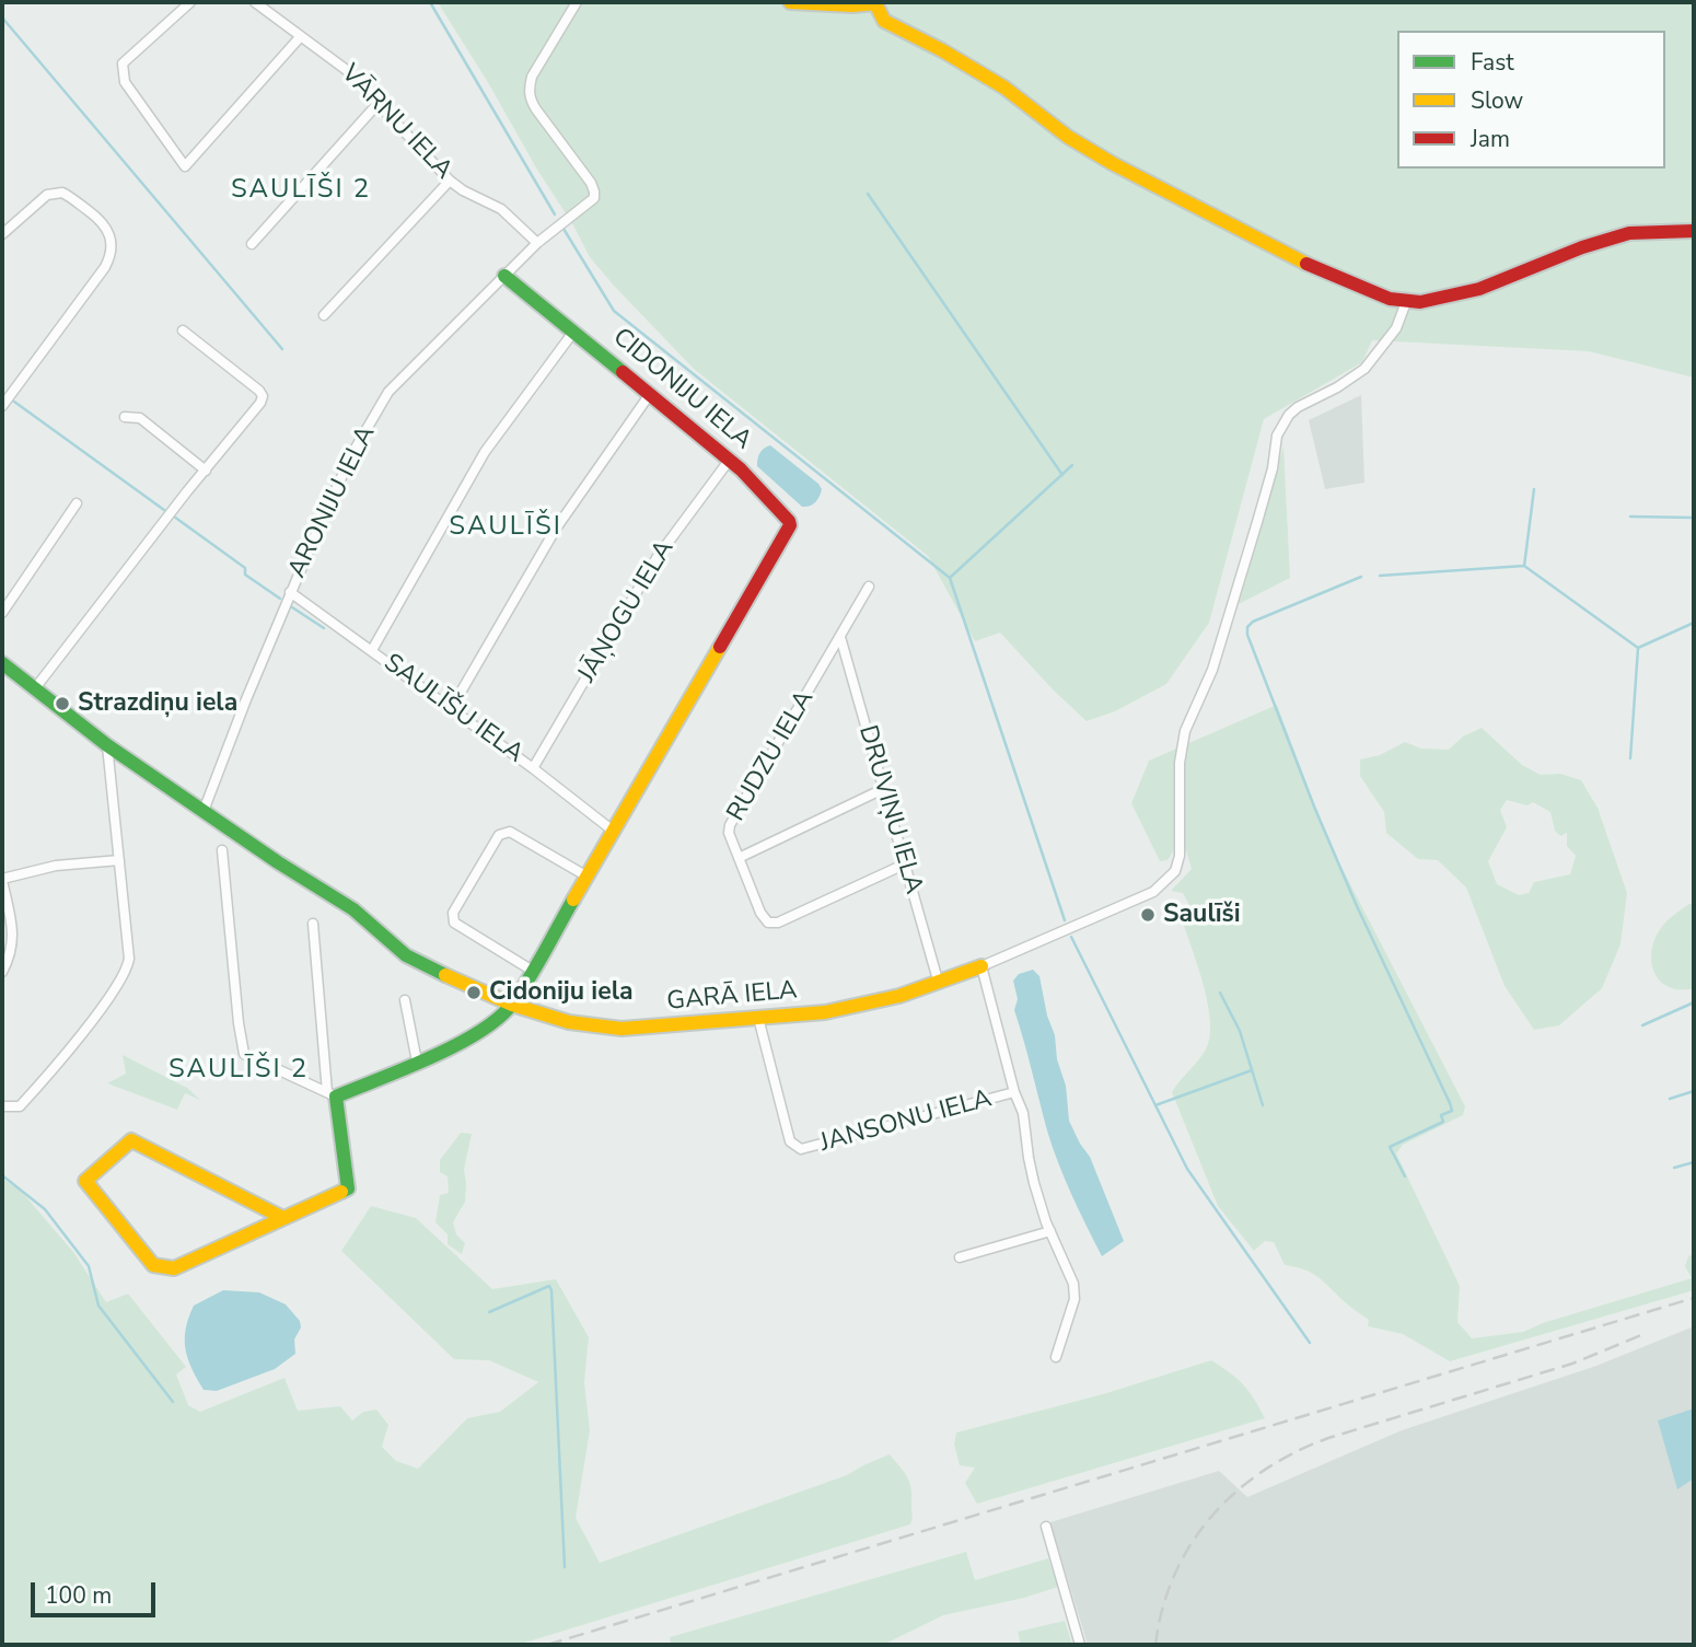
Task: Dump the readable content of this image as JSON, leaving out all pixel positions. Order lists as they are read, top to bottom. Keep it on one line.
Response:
{"streets":{"street":["VĀRNU IELA","CIDONIJU IELA","ARONIJU IELA","JĀŅOGU IELA","SAULĪŠU IELA","RUDZU IELA","DRUVIŅU IELA","GARĀ IELA","JANSONU IELA"]},"crossings":[["VĀRNU IELA","ARONIJU IELA"],["CIDONIJU IELA","ARONIJU IELA"],["CIDONIJU IELA","JĀŅOGU IELA"],["CIDONIJU IELA","SAULĪŠU IELA"],["CIDONIJU IELA","GARĀ IELA"],["ARONIJU IELA","SAULĪŠU IELA"],["ARONIJU IELA","GARĀ IELA"],["JĀŅOGU IELA","SAULĪŠU IELA"],["RUDZU IELA","DRUVIŅU IELA"],["DRUVIŅU IELA","GARĀ IELA"],["GARĀ IELA","JANSONU IELA"]],"districts":["SAULĪŠI 2","SAULĪŠI","SAULĪŠI 2"],"places":["Strazdiņu iela","Saulīši","Cidoniju iela"],"legend":["Fast","Slow","Jam"],"scale_bar":"100 m"}
